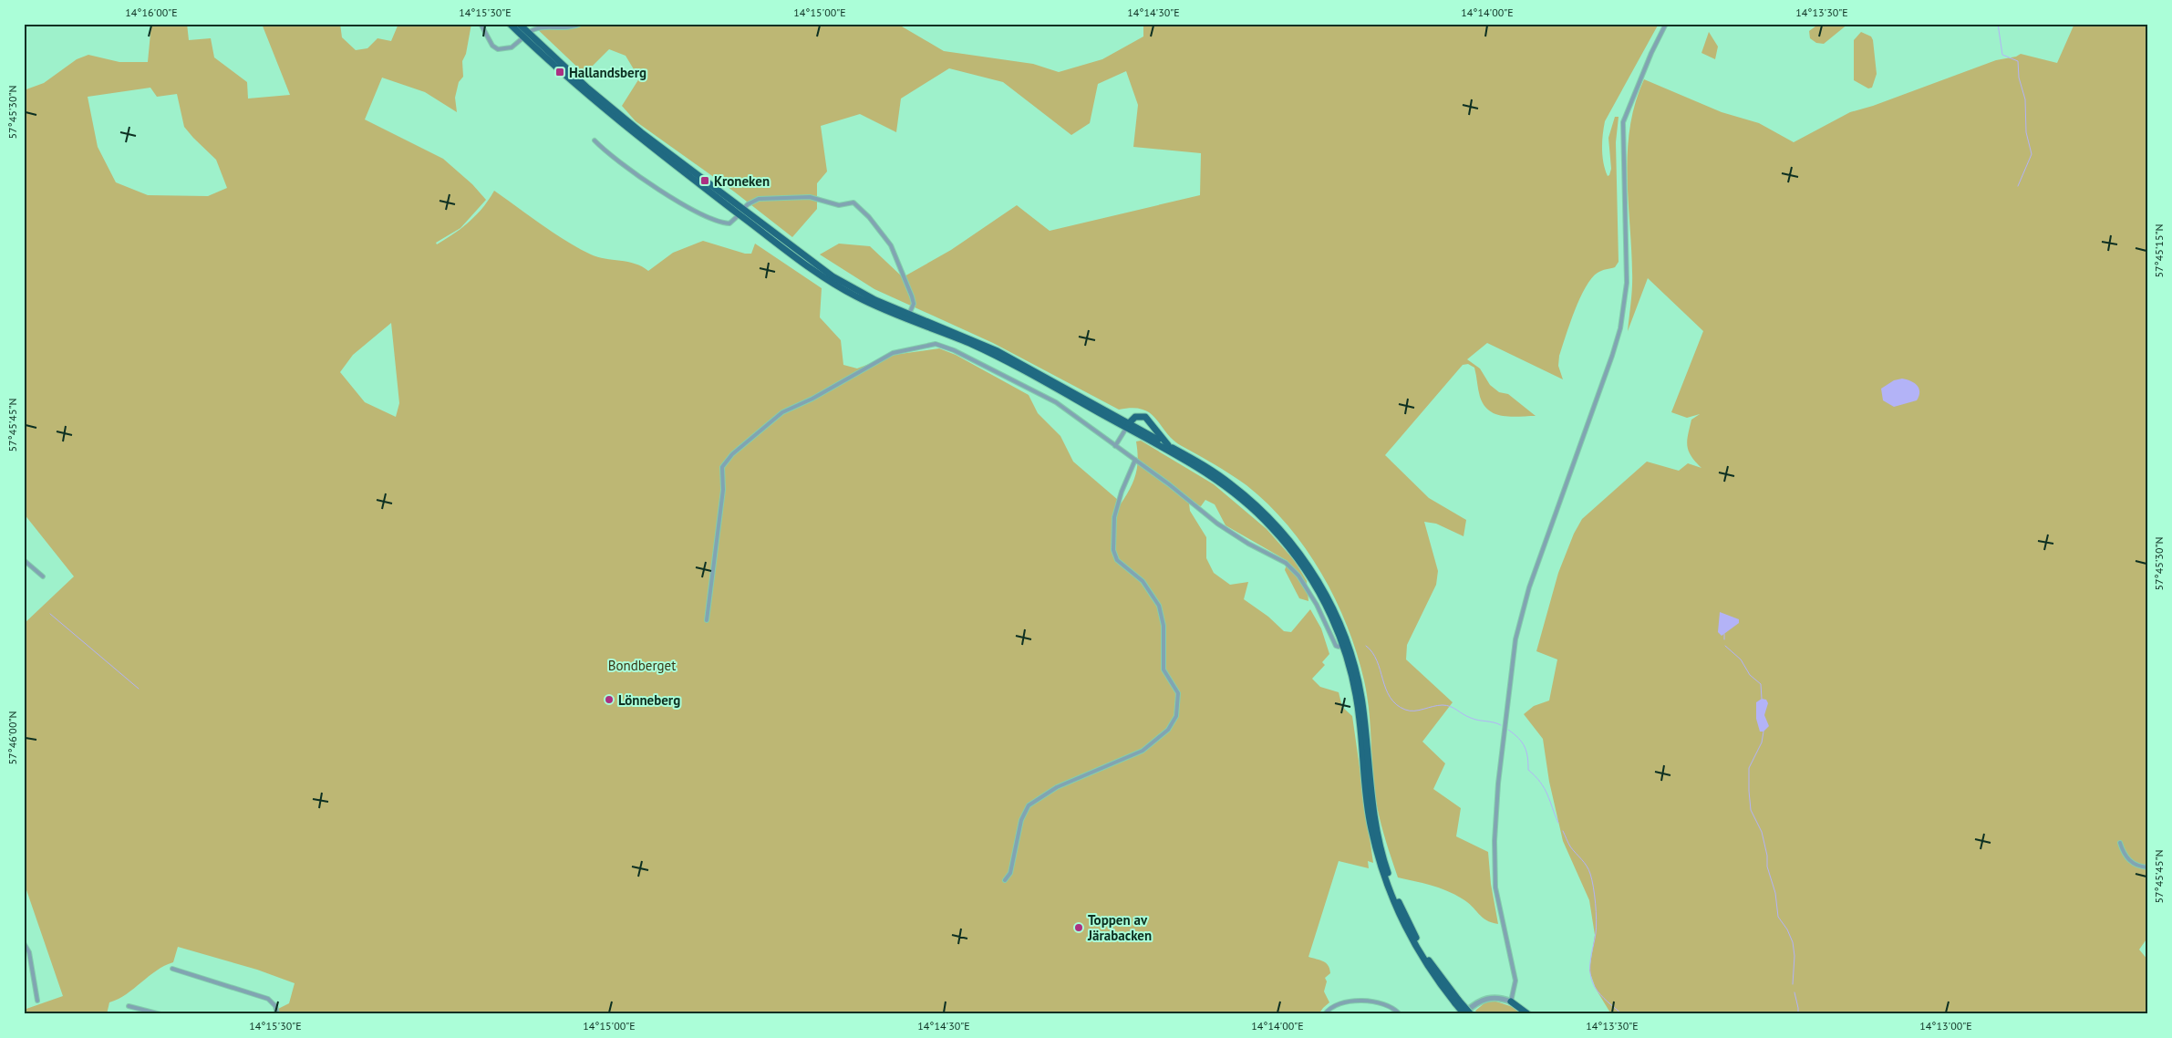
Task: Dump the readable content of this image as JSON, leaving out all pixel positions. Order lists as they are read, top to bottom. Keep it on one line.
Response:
{"parks":["Bondberget"],"places":{"transit":["Hallandsberg","Kroneken"],"other":["Lönneberg","Toppen av Järabacken"]},"coordinates":["14°16'00\"E","14°15'30\"E","14°15'00\"E","14°14'30\"E","14°14'00\"E","14°13'30\"E","57°45'30\"N","57°45'15\"N","57°45'45\"N","57°46'00\"N","14°13'00\"E"]}
